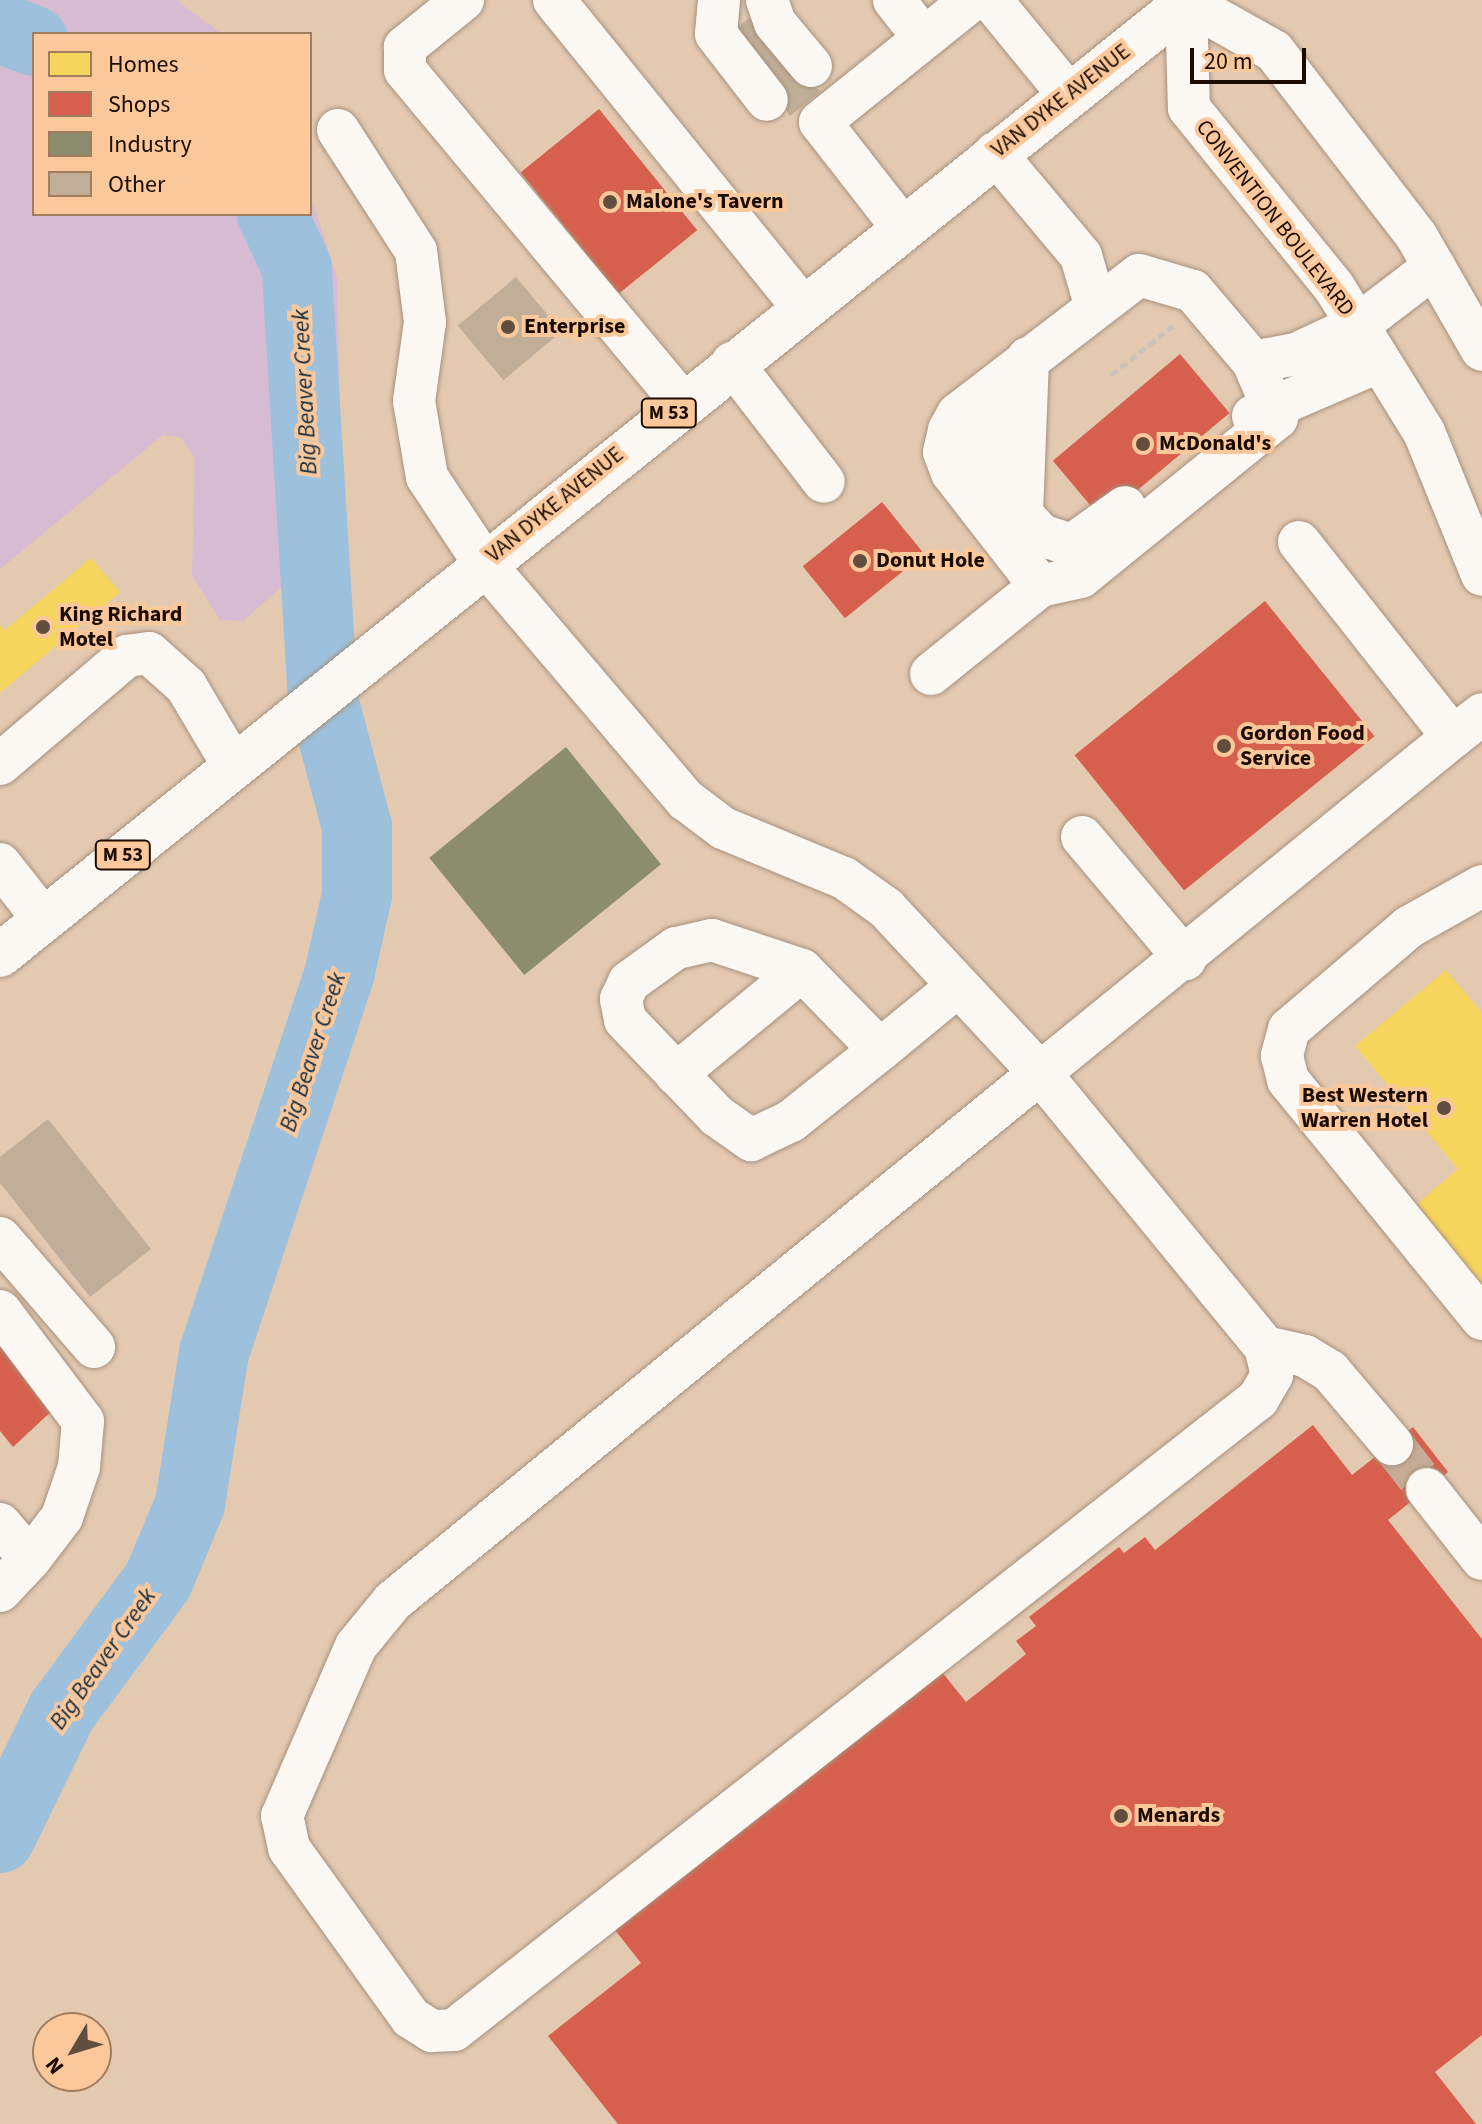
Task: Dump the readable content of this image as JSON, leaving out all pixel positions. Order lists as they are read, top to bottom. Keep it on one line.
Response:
{"streets":{"main road":["VAN DYKE AVENUE","M 53"],"street":["CONVENTION BOULEVARD"]},"crossings":[["VAN DYKE AVENUE","CONVENTION BOULEVARD"]],"water":["Big Beaver Creek"],"places":["Malone's Tavern","Enterprise","McDonald's","Donut Hole","King Richard Motel","Gordon Food Service","Best Western Warren Hotel","Menards"],"legend":["Homes","Shops","Industry","Other"],"scale_bar":"20 m","north":"bottom left"}
